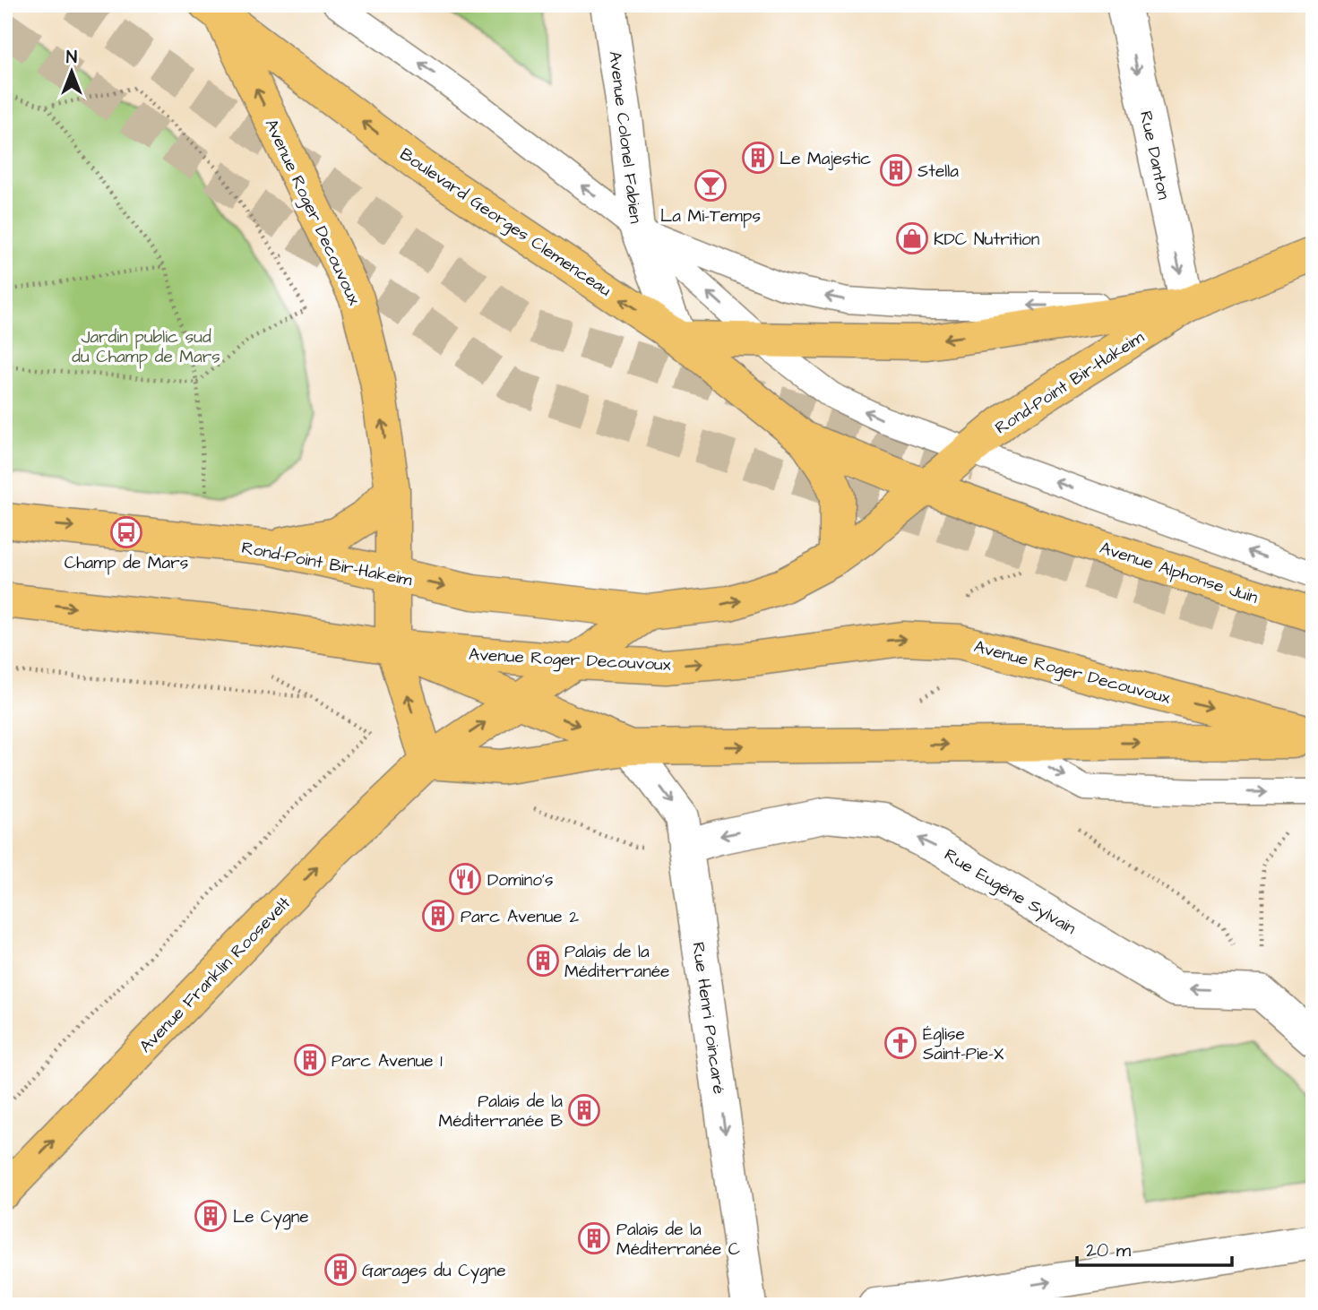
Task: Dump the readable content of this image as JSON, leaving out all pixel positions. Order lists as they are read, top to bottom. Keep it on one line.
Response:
{"streets":{"main road":["Avenue Roger Decouvoux","Boulevard Georges Clemenceau","Rond-Point Bir-Hakeim","Avenue Alphonse Juin","Avenue Franklin Roosevelt"],"street":["Avenue Colonel Fabien","Rue Danton","Rue Eugène Sylvain","Rue Henri Poincaré"]},"crossings":[["Avenue Colonel Fabien","Boulevard Georges Clemenceau"],["Rue Danton","Rond-Point Bir-Hakeim"],["Avenue Roger Decouvoux","Boulevard Georges Clemenceau"],["Avenue Roger Decouvoux","Rond-Point Bir-Hakeim"],["Avenue Roger Decouvoux","Avenue Franklin Roosevelt"],["Rond-Point Bir-Hakeim","Avenue Alphonse Juin"],["Rond-Point Bir-Hakeim","Avenue Franklin Roosevelt"],["Rue Eugène Sylvain","Rue Henri Poincaré"]],"one_way":["Rue Danton","Boulevard Georges Clemenceau","Rue Eugène Sylvain","Avenue Franklin Roosevelt","Rue Henri Poincaré"],"parks":["Jardin public sud du Champ de Mars"],"places":{"building":["Le Majestic","Stella","Parc Avenue 2","Palais de la Méditerranée","Parc Avenue 1","Palais de la Méditerranée B","Le Cygne","Palais de la Méditerranée C","Garages du Cygne"],"bar":["La Mi-Temps"],"shop":["KDC Nutrition"],"bus stop":["Champ de Mars"],"restaurant":["Domino's"],"church":["Église Saint-Pie-X"]},"scale_bar":"20 m","north":"top"}
